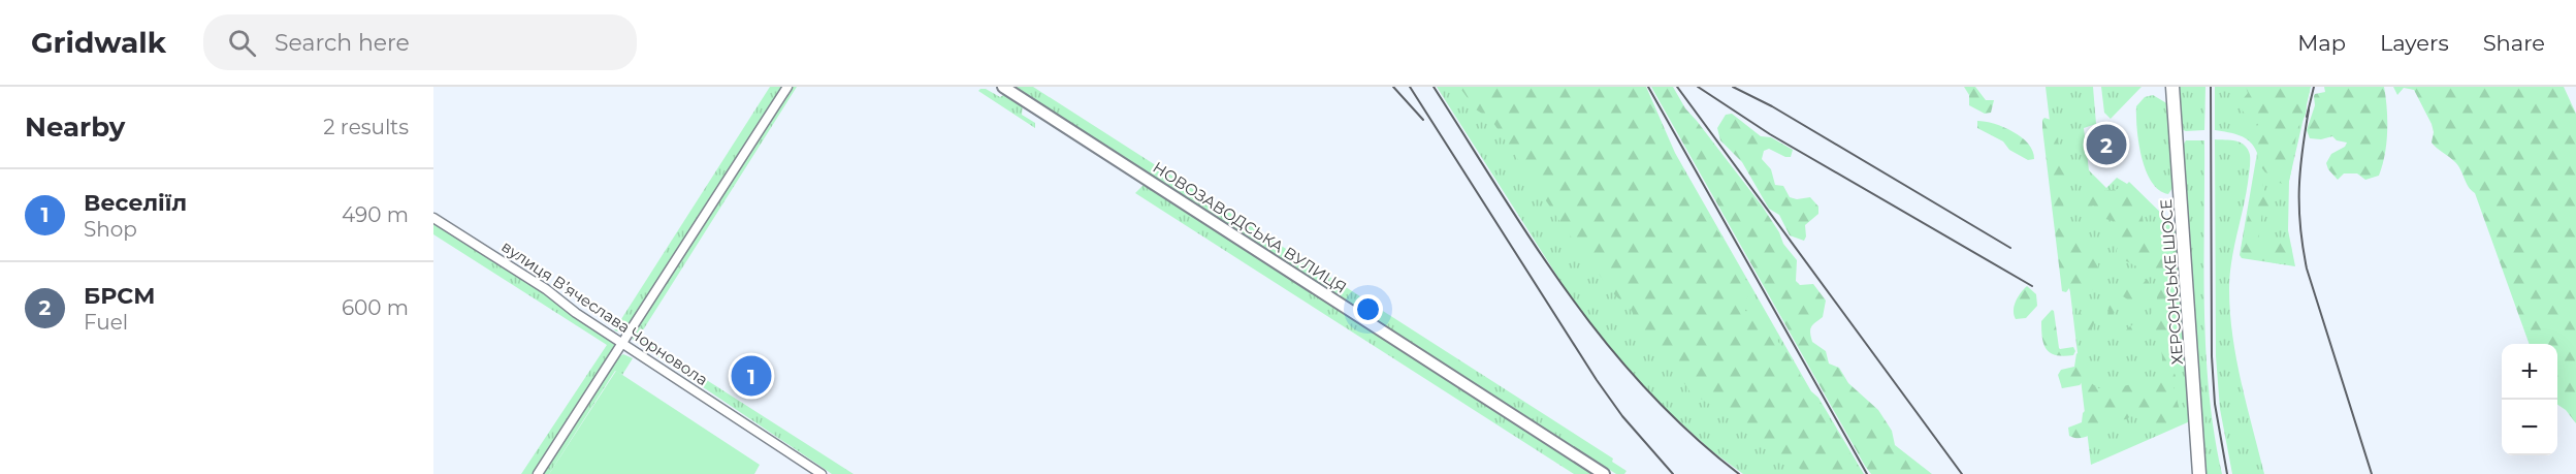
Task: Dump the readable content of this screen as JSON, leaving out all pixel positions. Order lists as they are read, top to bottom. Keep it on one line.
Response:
{"streets":{"main road":["ХЕРСОНСЬКЕ ШОСЕ"],"street":["НОВОЗАВОДСЬКА ВУЛИЦЯ","вулиця Вʼячеслава Чорновола"]},"page":{"header":"Gridwalk","search":"Search here","nav":["Map","Layers","Share"],"heading":["Nearby","2 results"],"pins":["2","1"],"list":[{"mark":"1","name":"Веселіїл","note":"Shop","value":"490 m"},{"mark":"2","name":"БРСМ","note":"Fuel","value":"600 m"}],"map_buttons":["+","−"]}}
